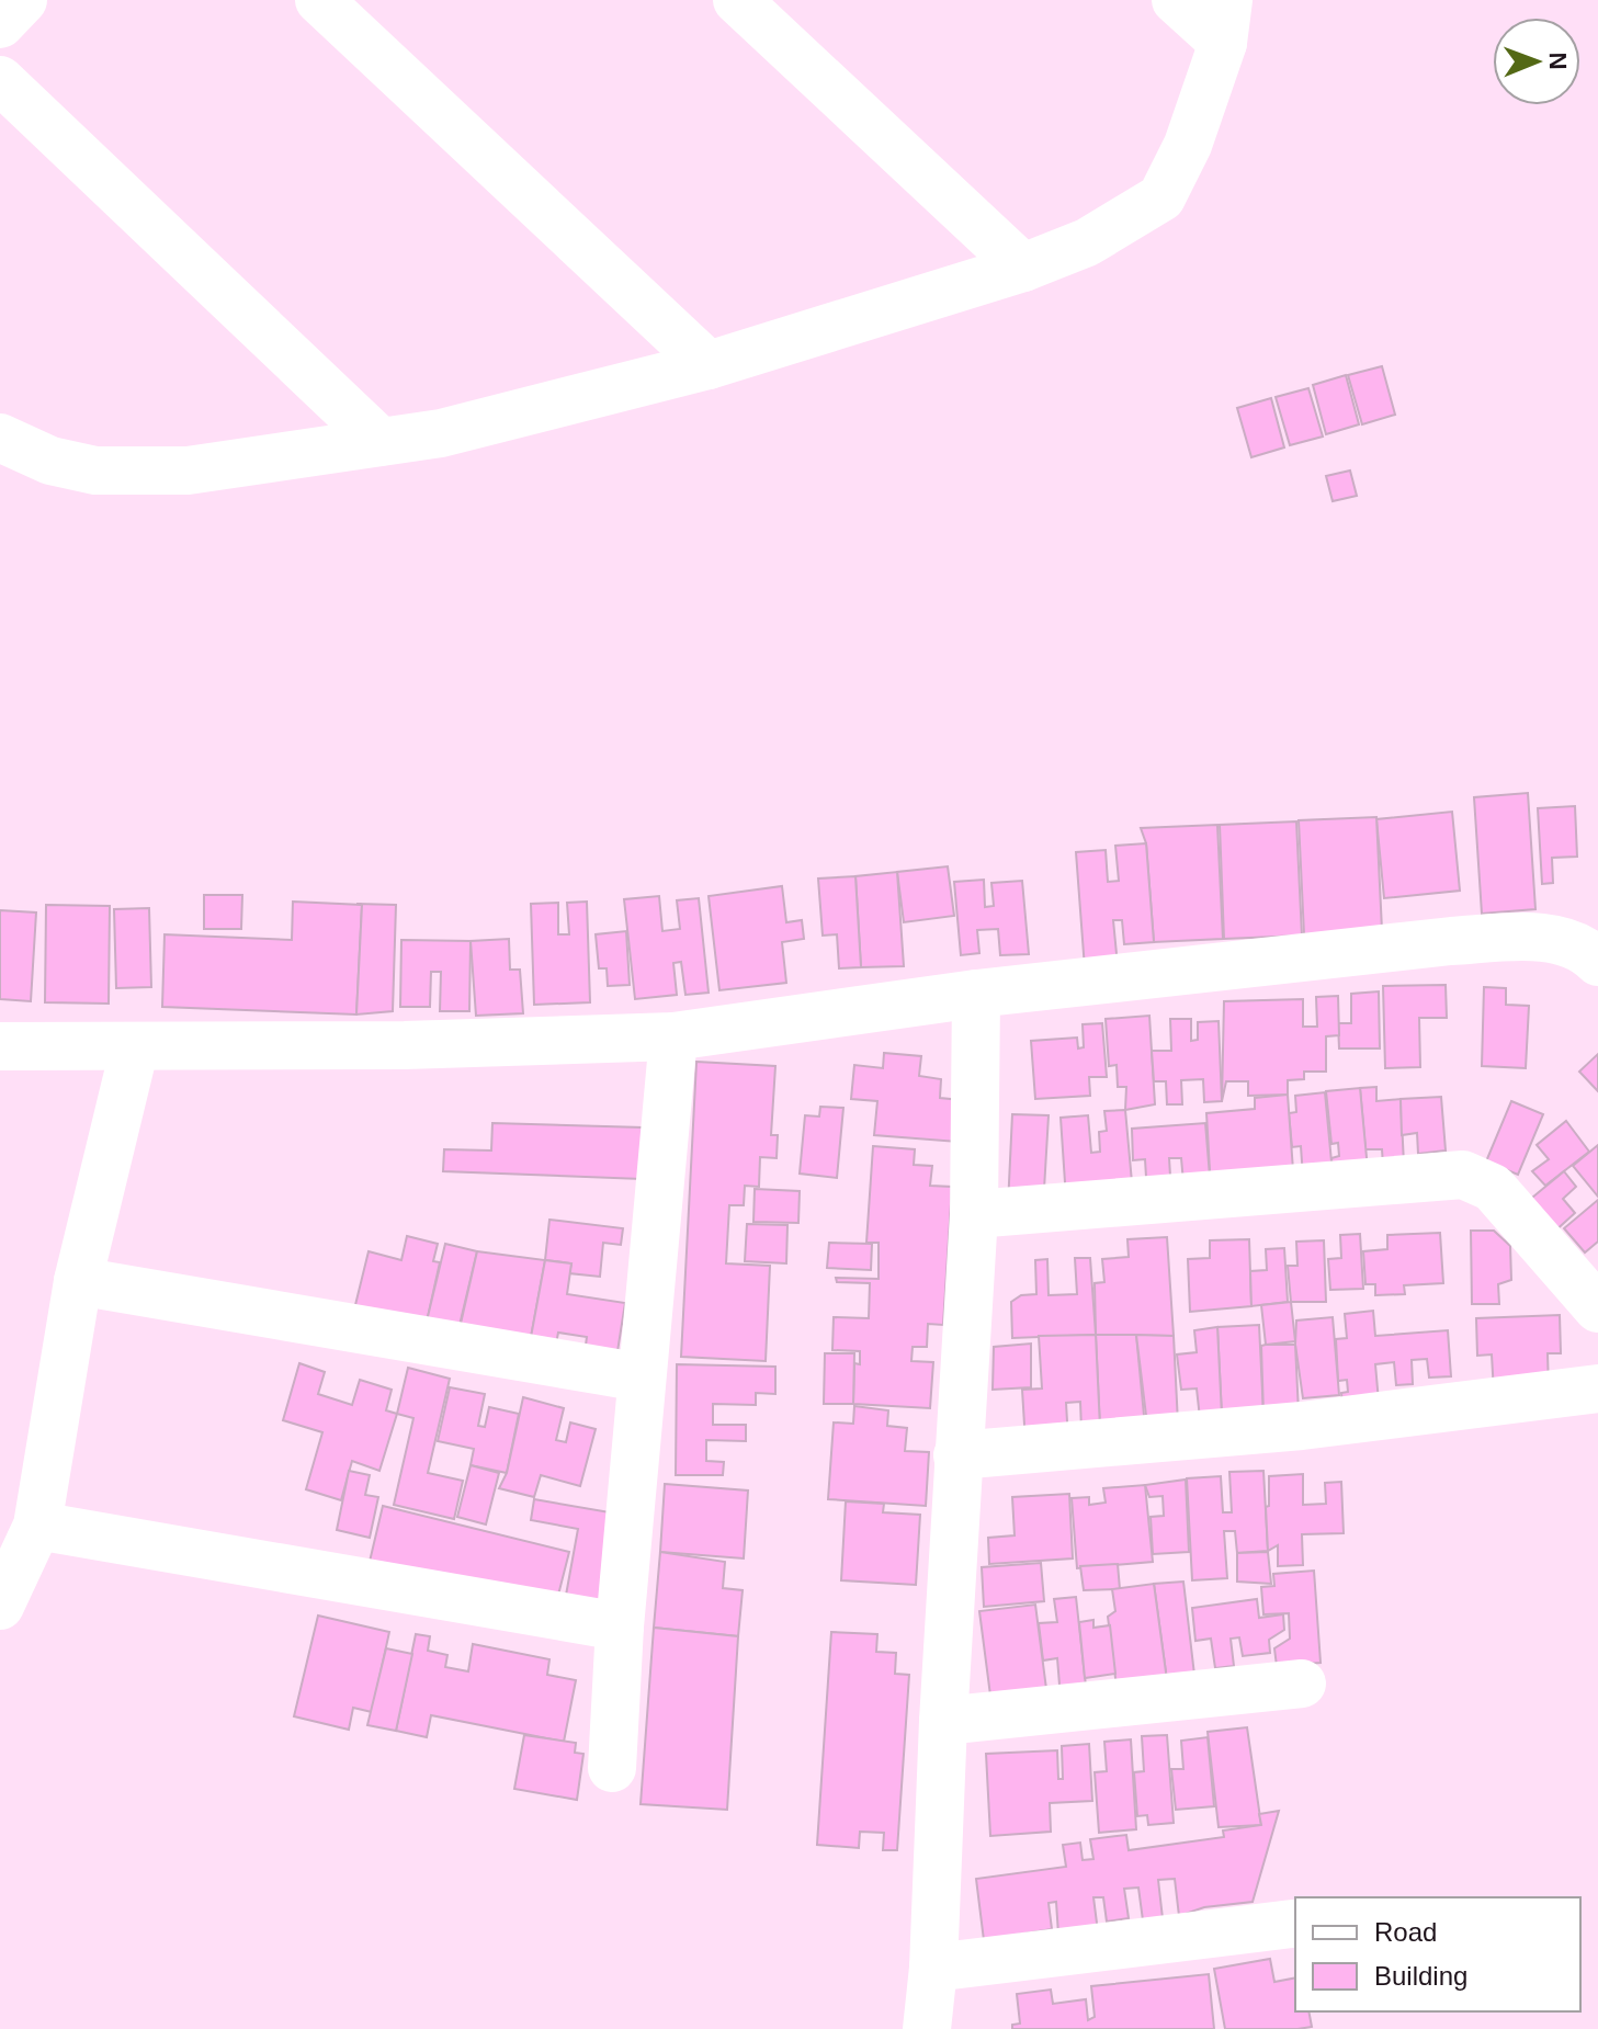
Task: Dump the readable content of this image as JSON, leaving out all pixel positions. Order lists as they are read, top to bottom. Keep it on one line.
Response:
{"legend":["Road","Building"],"north":"right"}
